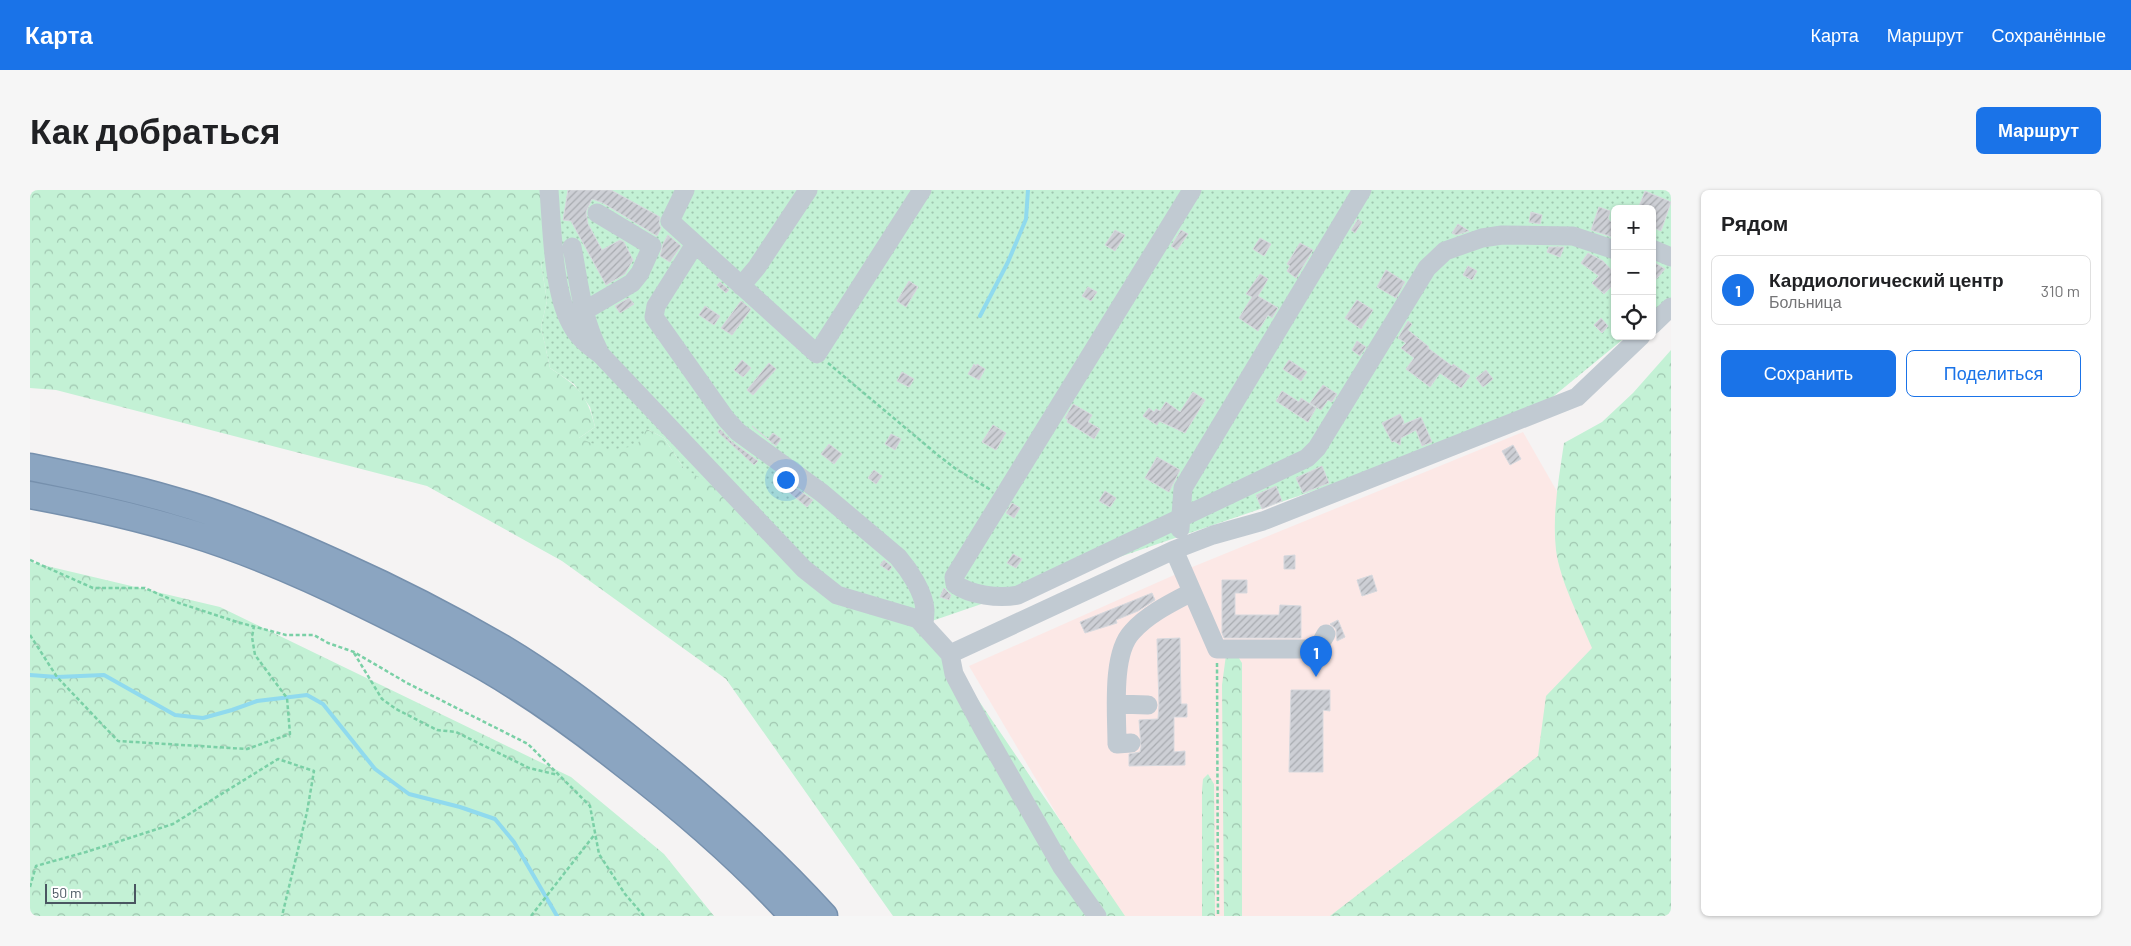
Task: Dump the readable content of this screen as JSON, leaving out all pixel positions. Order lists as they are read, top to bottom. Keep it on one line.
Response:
{"scale_bar":"50 m","page":{"header":"Карта","nav":["Карта","Маршрут","Сохранённые"],"buttons":["Маршрут",["Сохранить","Поделиться"]],"title":"Как добраться","heading":"Рядом","map_buttons":["+","−"],"list":[{"mark":"1","name":"Кардиологический центр","note":"Больница","value":"310 m"}],"pins":"1","scale":"50 m"}}
